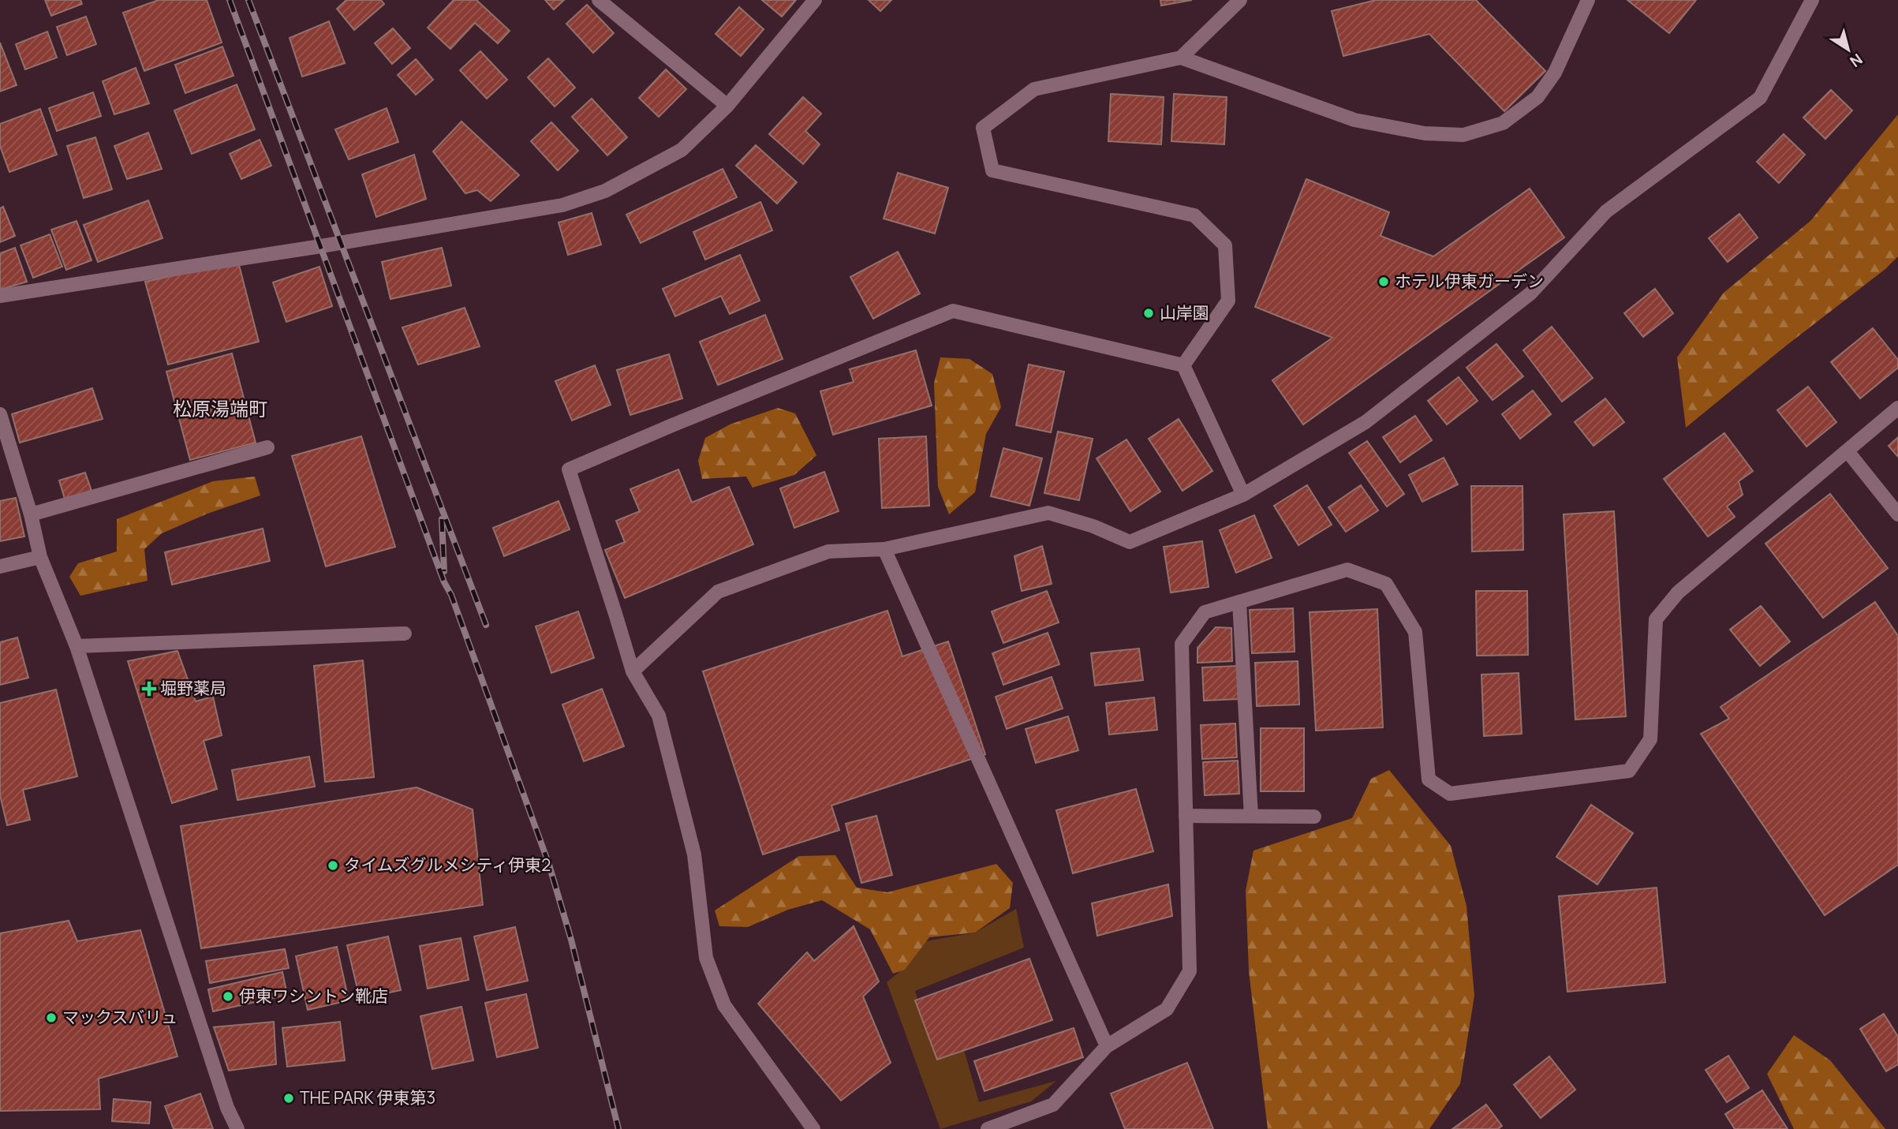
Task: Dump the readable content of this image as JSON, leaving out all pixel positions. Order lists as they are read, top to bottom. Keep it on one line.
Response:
{"districts":["松原湯端町"],"places":{"other":["ホテル伊東ガーデン","山岸園","タイムズグルメシティ伊東2","伊東ワシントン靴店","マックスバリュ","THE PARK 伊東第3"],"health":["堀野薬局"]},"north":"bottom right"}
